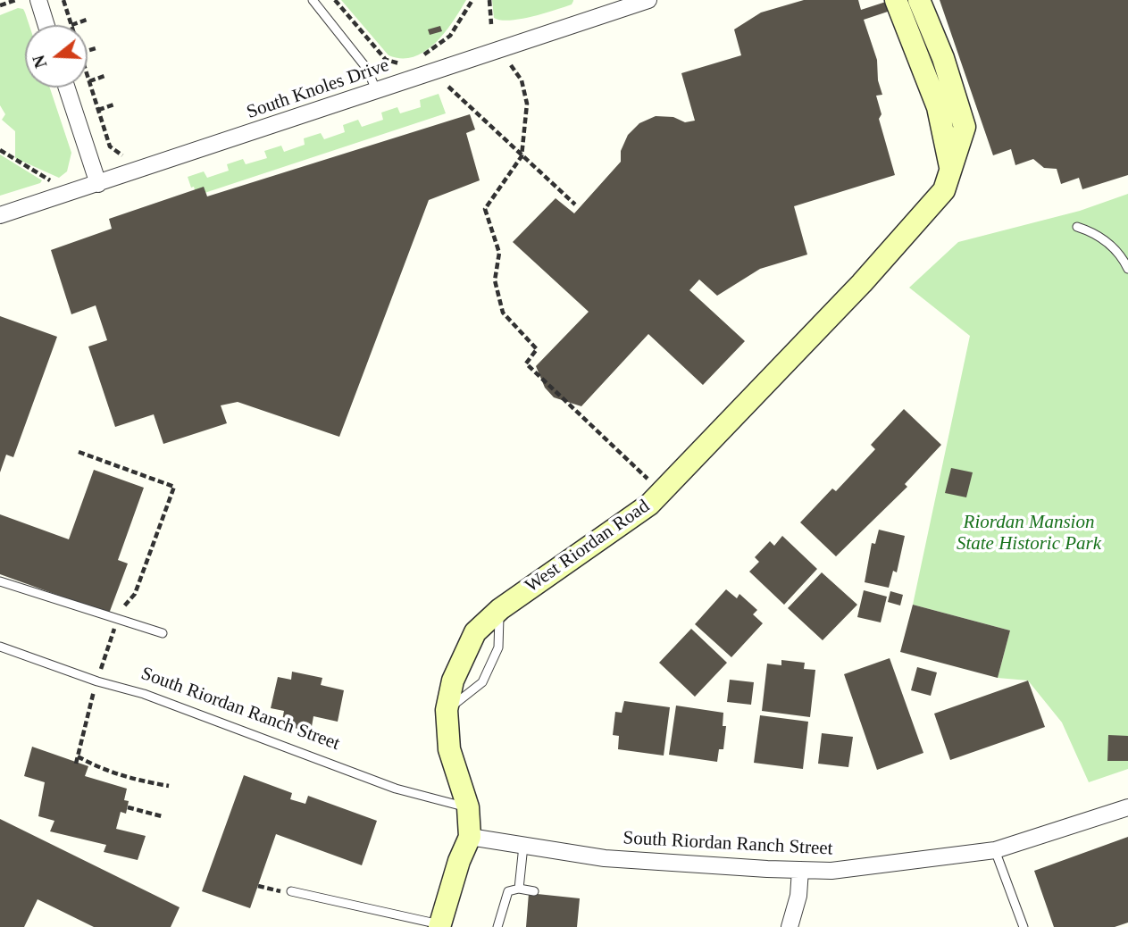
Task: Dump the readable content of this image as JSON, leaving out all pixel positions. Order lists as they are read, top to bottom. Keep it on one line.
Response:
{"streets":{"street":["South Knoles Drive","West Riordan Road","South Riordan Ranch Street"]},"crossings":[["West Riordan Road","South Riordan Ranch Street"]],"parks":["Riordan Mansion State Historic Park"],"north":"left"}
